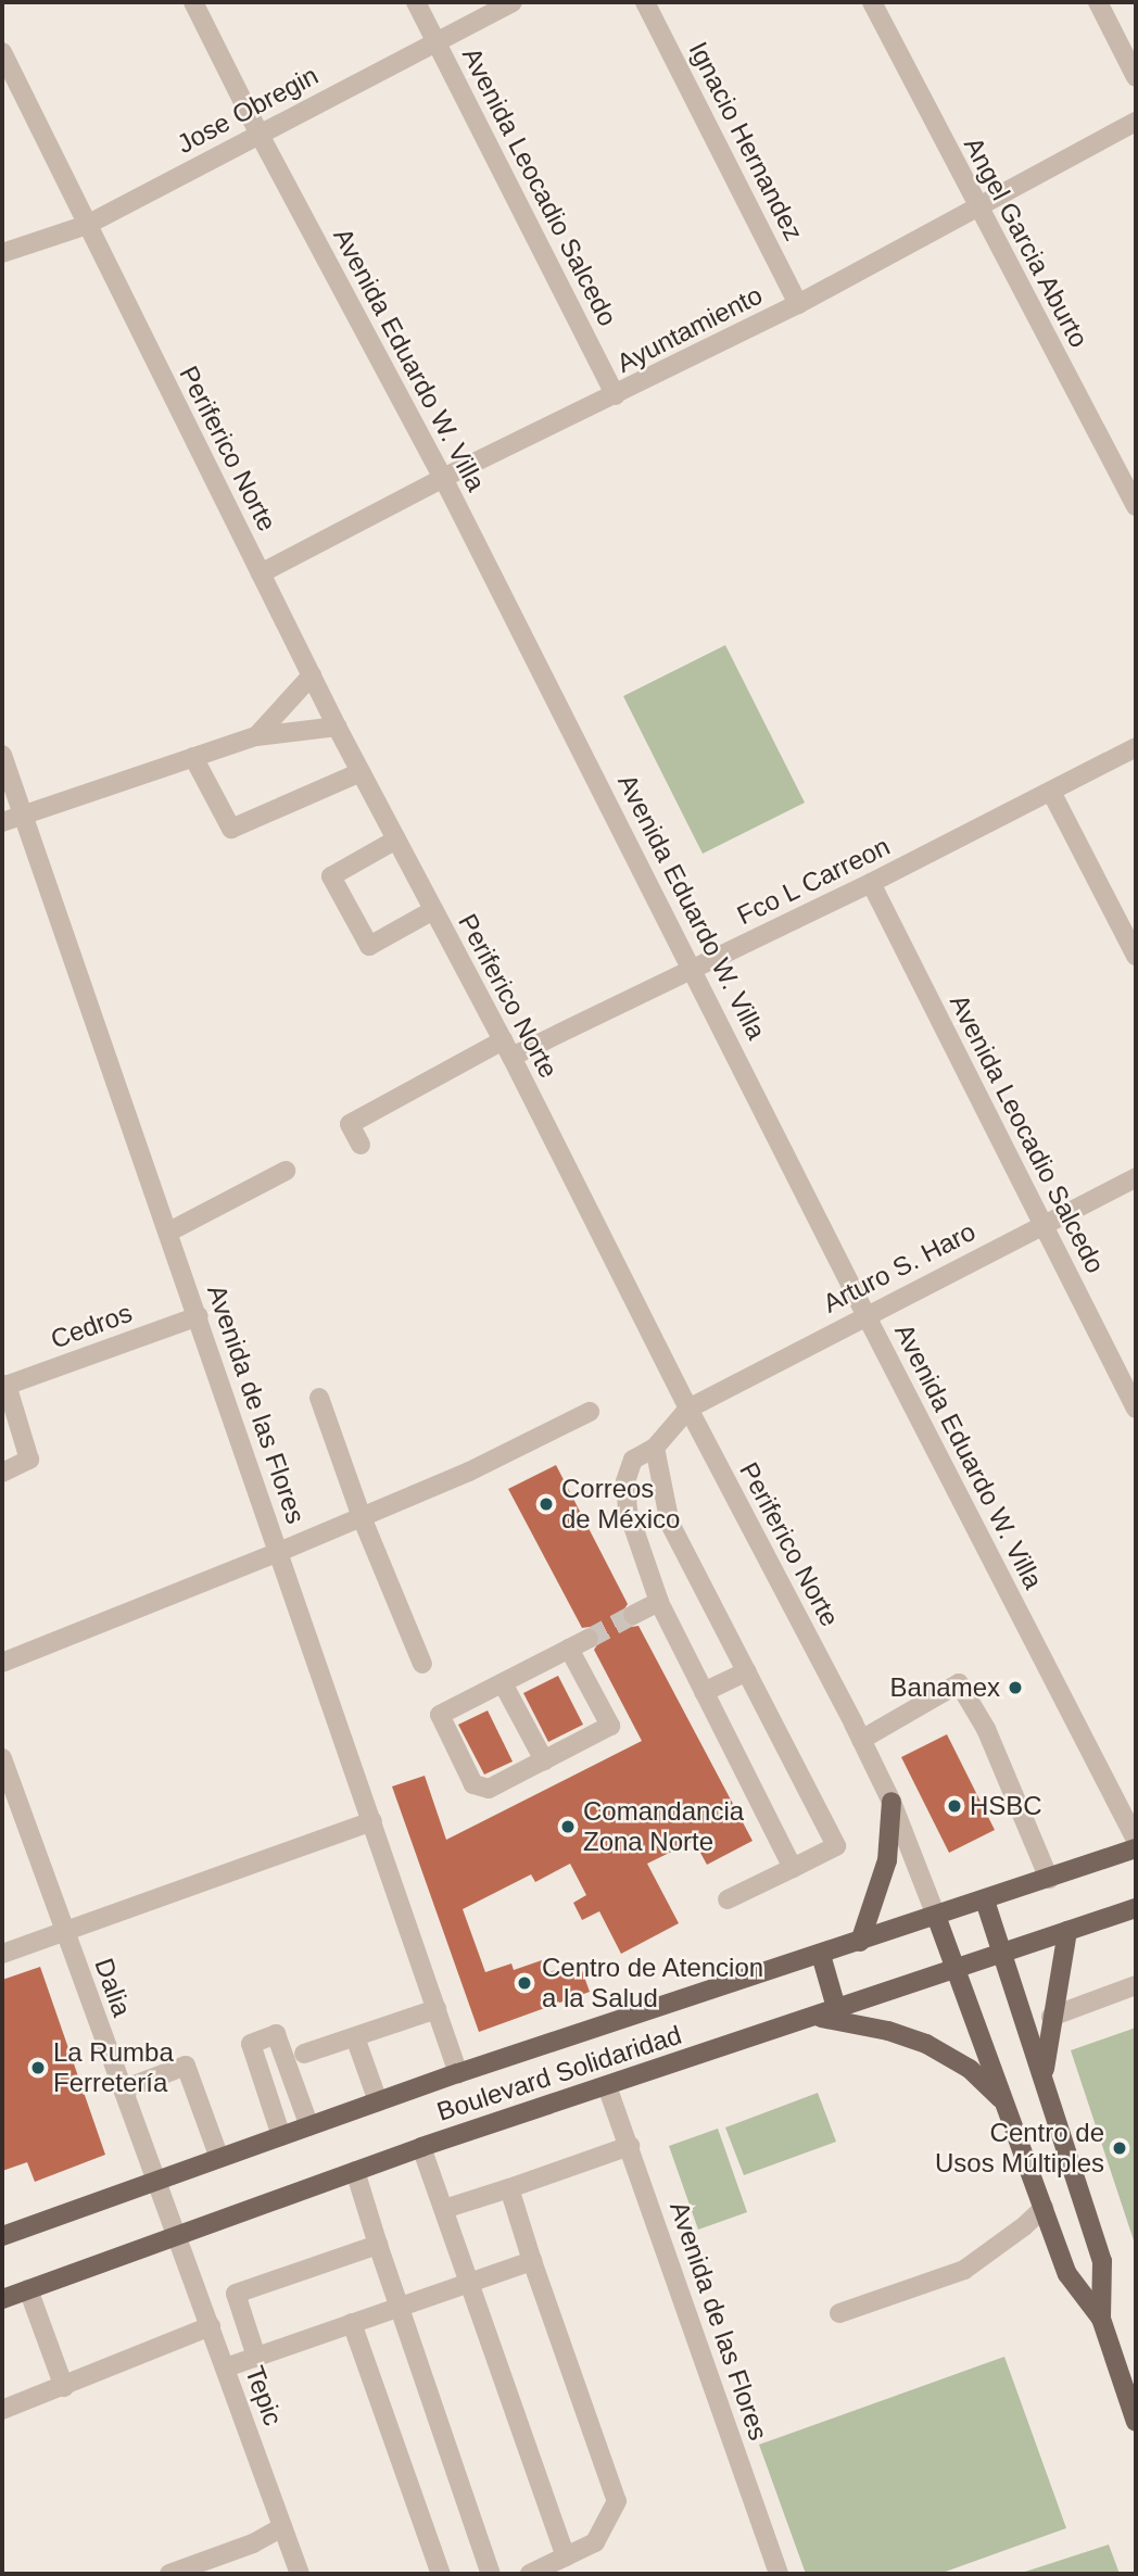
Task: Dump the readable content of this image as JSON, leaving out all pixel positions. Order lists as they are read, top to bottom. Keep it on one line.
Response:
{"streets":{"main road":["Periferico Norte","Boulevard Solidaridad"],"street":["Jose Obregin","Ignacio Hernandez","Avenida Leocadio Salcedo","Angel Garcia Aburto","Ayuntamiento","Avenida Eduardo W. Villa","Fco L Carreon","Arturo S. Haro","Cedros","Avenida de las Flores","Dalia","Tepic"]},"crossings":[["Jose Obregin","Avenida Leocadio Salcedo"],["Jose Obregin","Avenida Eduardo W. Villa"],["Jose Obregin","Periferico Norte"],["Ignacio Hernandez","Ayuntamiento"],["Avenida Leocadio Salcedo","Ayuntamiento"],["Avenida Leocadio Salcedo","Fco L Carreon"],["Avenida Leocadio Salcedo","Arturo S. Haro"],["Angel Garcia Aburto","Ayuntamiento"],["Ayuntamiento","Avenida Eduardo W. Villa"],["Ayuntamiento","Periferico Norte"],["Avenida Eduardo W. Villa","Fco L Carreon"],["Avenida Eduardo W. Villa","Arturo S. Haro"],["Periferico Norte","Fco L Carreon"],["Periferico Norte","Arturo S. Haro"],["Periferico Norte","Boulevard Solidaridad"],["Cedros","Avenida de las Flores"],["Avenida de las Flores","Boulevard Solidaridad"],["Dalia","Boulevard Solidaridad"],["Dalia","Tepic"],["Boulevard Solidaridad","Tepic"]],"places":["Correos de México","Banamex","HSBC","Comandancia Zona Norte","Centro de Atencion a la Salud","La Rumba Ferretería","Centro de Usos Múltiples"]}
